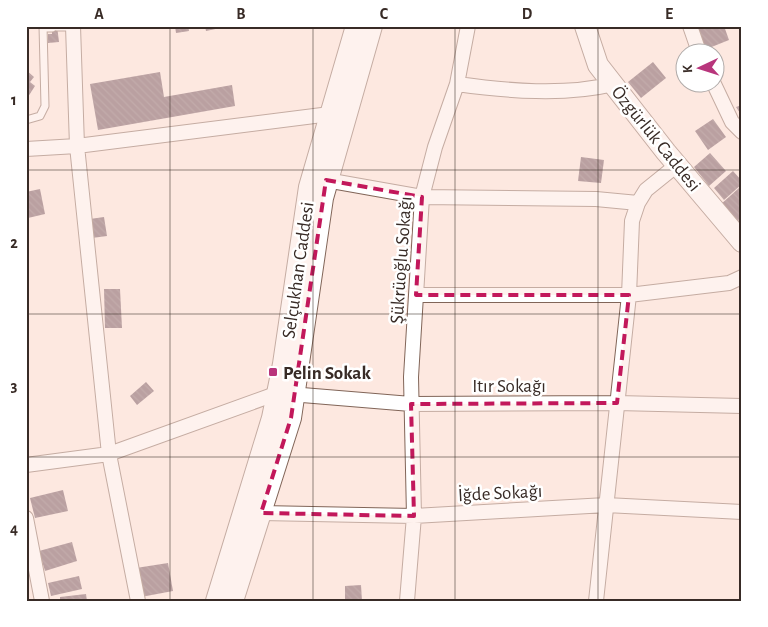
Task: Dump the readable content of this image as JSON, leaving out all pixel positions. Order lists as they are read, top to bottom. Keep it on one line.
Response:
{"streets":{"street":["Özgürlük Caddesi","Şükrüoğlu Sokağı","Selçukhan Caddesi","Itır Sokağı","İğde Sokağı"]},"crossings":[["Şükrüoğlu Sokağı","Itır Sokağı"],["Şükrüoğlu Sokağı","İğde Sokağı"],["Selçukhan Caddesi","Itır Sokağı"],["Selçukhan Caddesi","İğde Sokağı"]],"places":{"transit":["Pelin Sokak"]},"north":"left","grid":{"columns":["A","B","C","D","E"],"rows":["1","2","3","4"]}}
